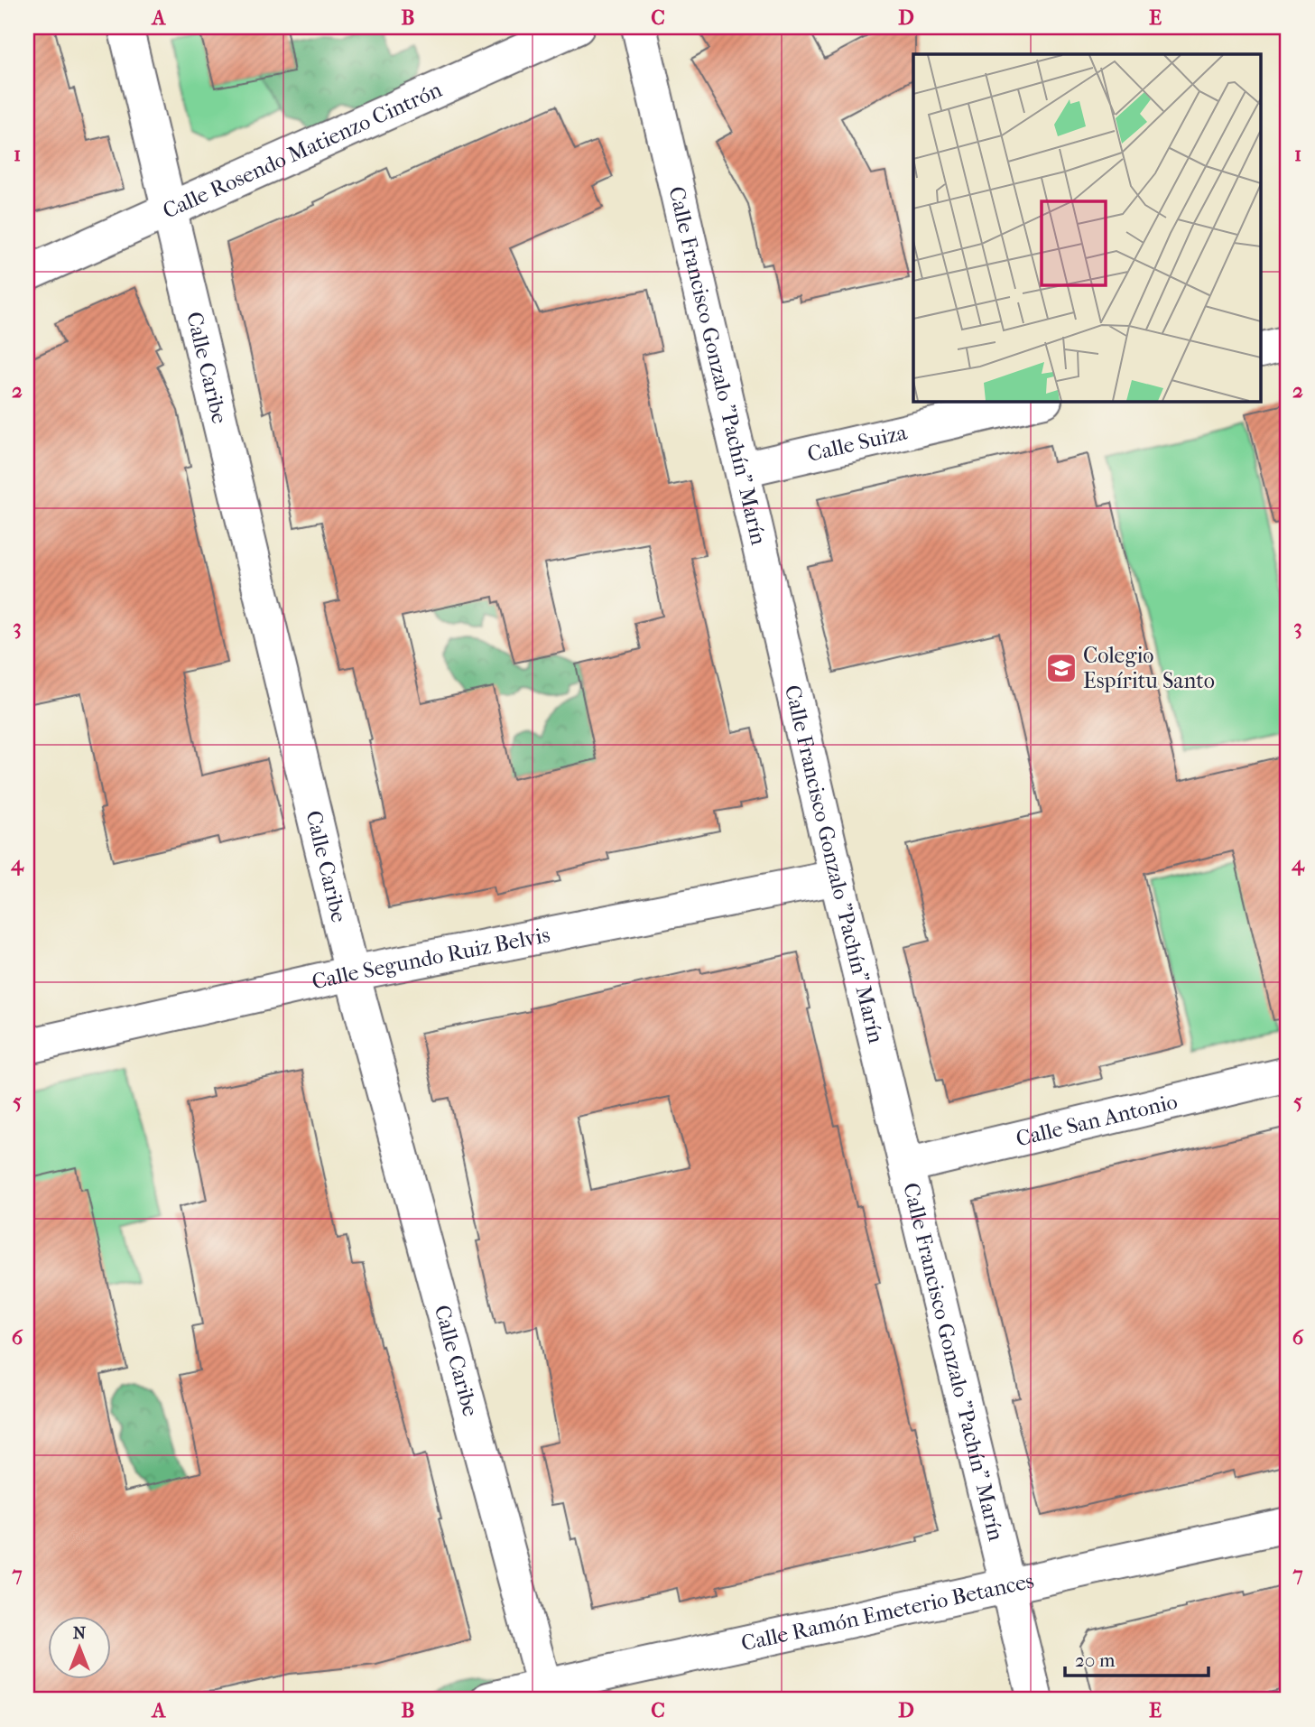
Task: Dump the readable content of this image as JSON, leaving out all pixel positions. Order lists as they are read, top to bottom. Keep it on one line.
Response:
{"streets":{"street":["Calle Rosendo Matienzo Cintrón","Calle Francisco Gonzalo \"Pachín\" Marín","Calle Caribe","Calle Suiza","Calle Segundo Ruiz Belvis","Calle San Antonio","Calle Ramón Emeterio Betances"]},"crossings":[["Calle Rosendo Matienzo Cintrón","Calle Caribe"],["Calle Francisco Gonzalo \"Pachín\" Marín","Calle Suiza"],["Calle Francisco Gonzalo \"Pachín\" Marín","Calle Segundo Ruiz Belvis"],["Calle Francisco Gonzalo \"Pachín\" Marín","Calle San Antonio"],["Calle Francisco Gonzalo \"Pachín\" Marín","Calle Ramón Emeterio Betances"],["Calle Caribe","Calle Segundo Ruiz Belvis"],["Calle Caribe","Calle Ramón Emeterio Betances"]],"places":{"school or university":["Colegio Espíritu Santo"]},"scale_bar":"20 m","north":"top","grid":{"columns":["A","B","C","D","E"],"rows":["1","2","3","4","5","6","7"]}}
